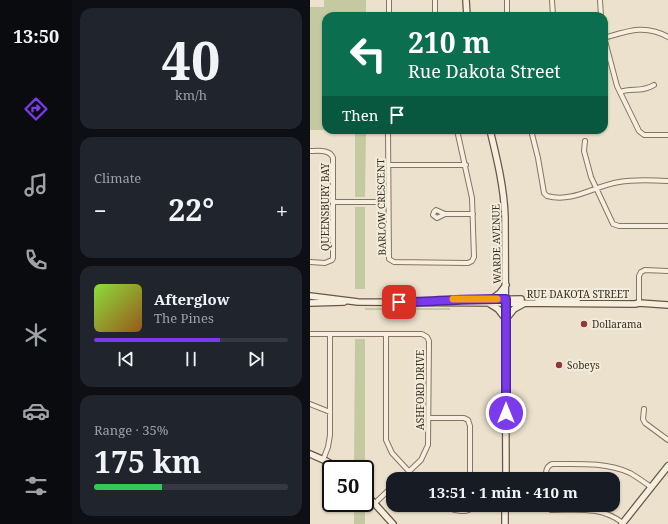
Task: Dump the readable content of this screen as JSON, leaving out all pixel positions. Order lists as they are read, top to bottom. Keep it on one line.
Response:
{"streets":{"main road":["WARDE AVENUE","RUE DAKOTA STREET"],"street":["QUEENSBURY BAY","BARLOW CRESCENT","ASHFORD DRIVE"]},"crossings":[["WARDE AVENUE","RUE DAKOTA STREET"]],"places":["Dollarama","Sobeys"],"page":{"tabs":"13:50","tile":[["40","km/h"],"Climate",["Range · 35%","175 km"]],"turn":["210 m","Rue Dakota Street"],"then":"Then","heat":["−","22°","+"],"song":["Afterglow","The Pines"],"limit":"50","trip":"13:51 · 1 min · 410 m"}}
